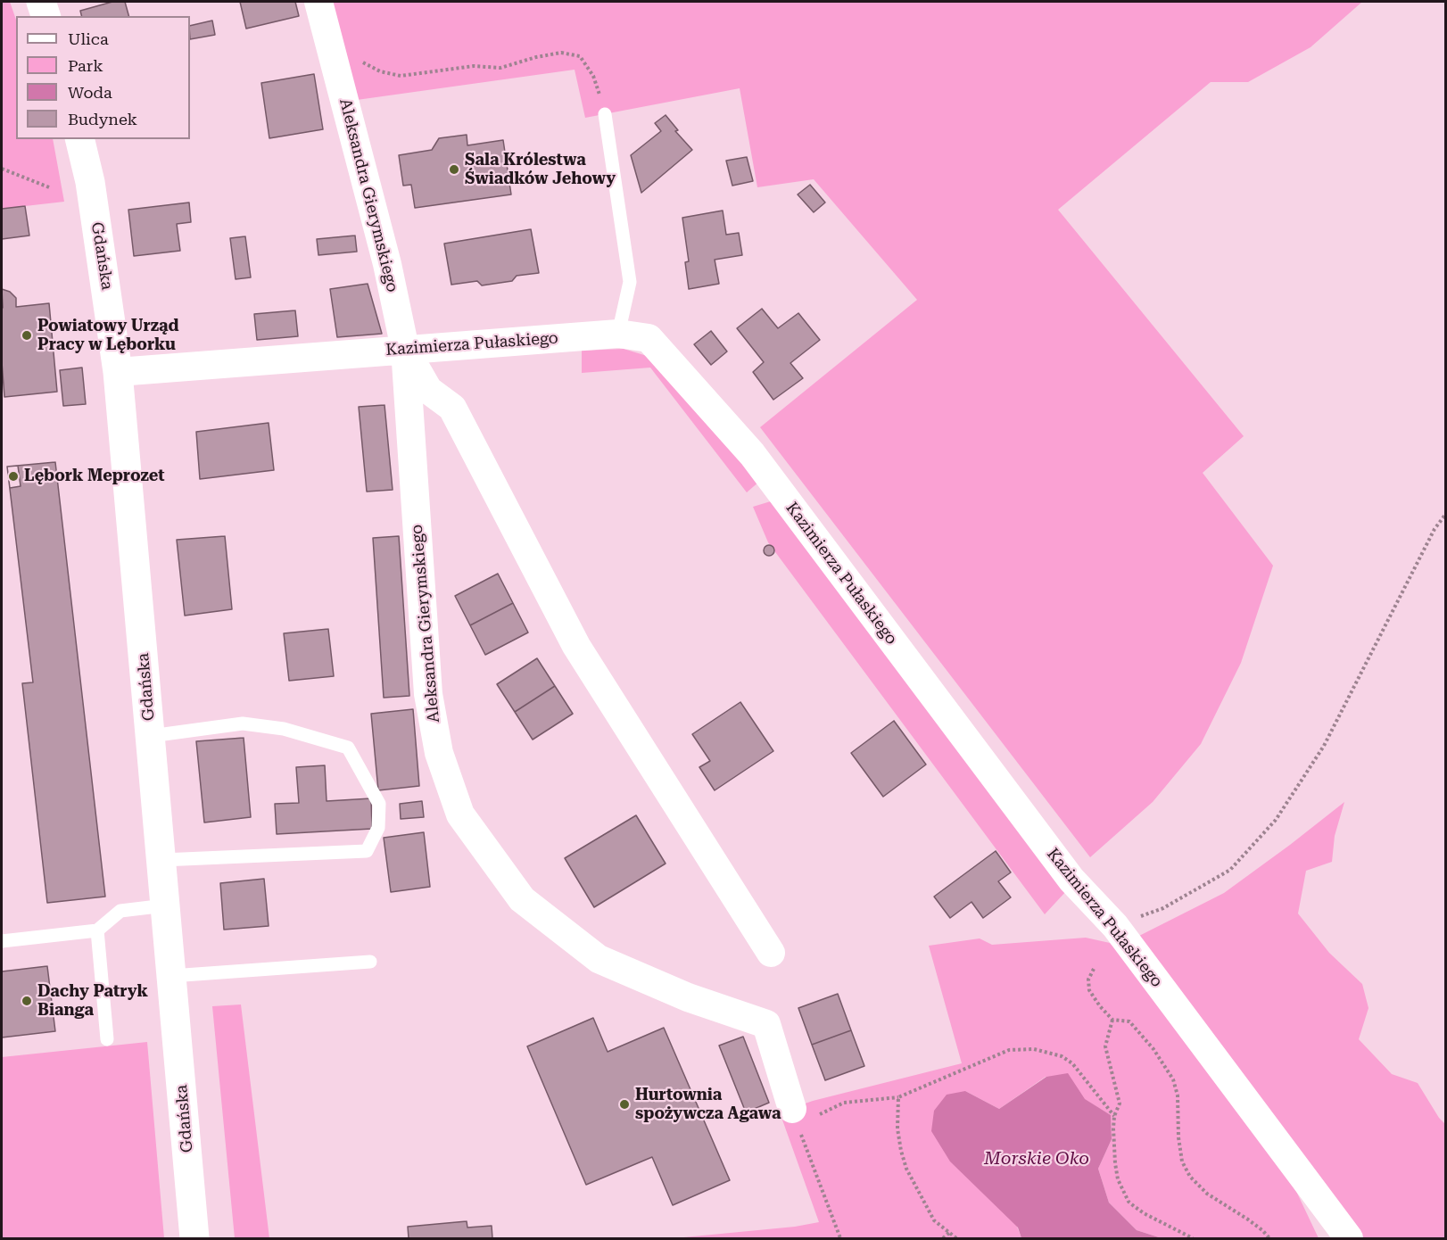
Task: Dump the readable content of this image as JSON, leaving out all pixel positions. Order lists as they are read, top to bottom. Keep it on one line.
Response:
{"streets":{"main road":["Gdańska"],"street":["Aleksandra Gierymskiego","Kazimierza Pułaskiego"]},"crossings":[["Aleksandra Gierymskiego","Kazimierza Pułaskiego"],["Gdańska","Kazimierza Pułaskiego"]],"water":["Morskie Oko"],"places":["Sala Królestwa Świadków Jehowy","Powiatowy Urząd Pracy w Lęborku","Lębork Meprozet","Dachy Patryk Bianga","Hurtownia spożywcza Agawa"],"legend":["Ulica","Park","Woda","Budynek"]}
